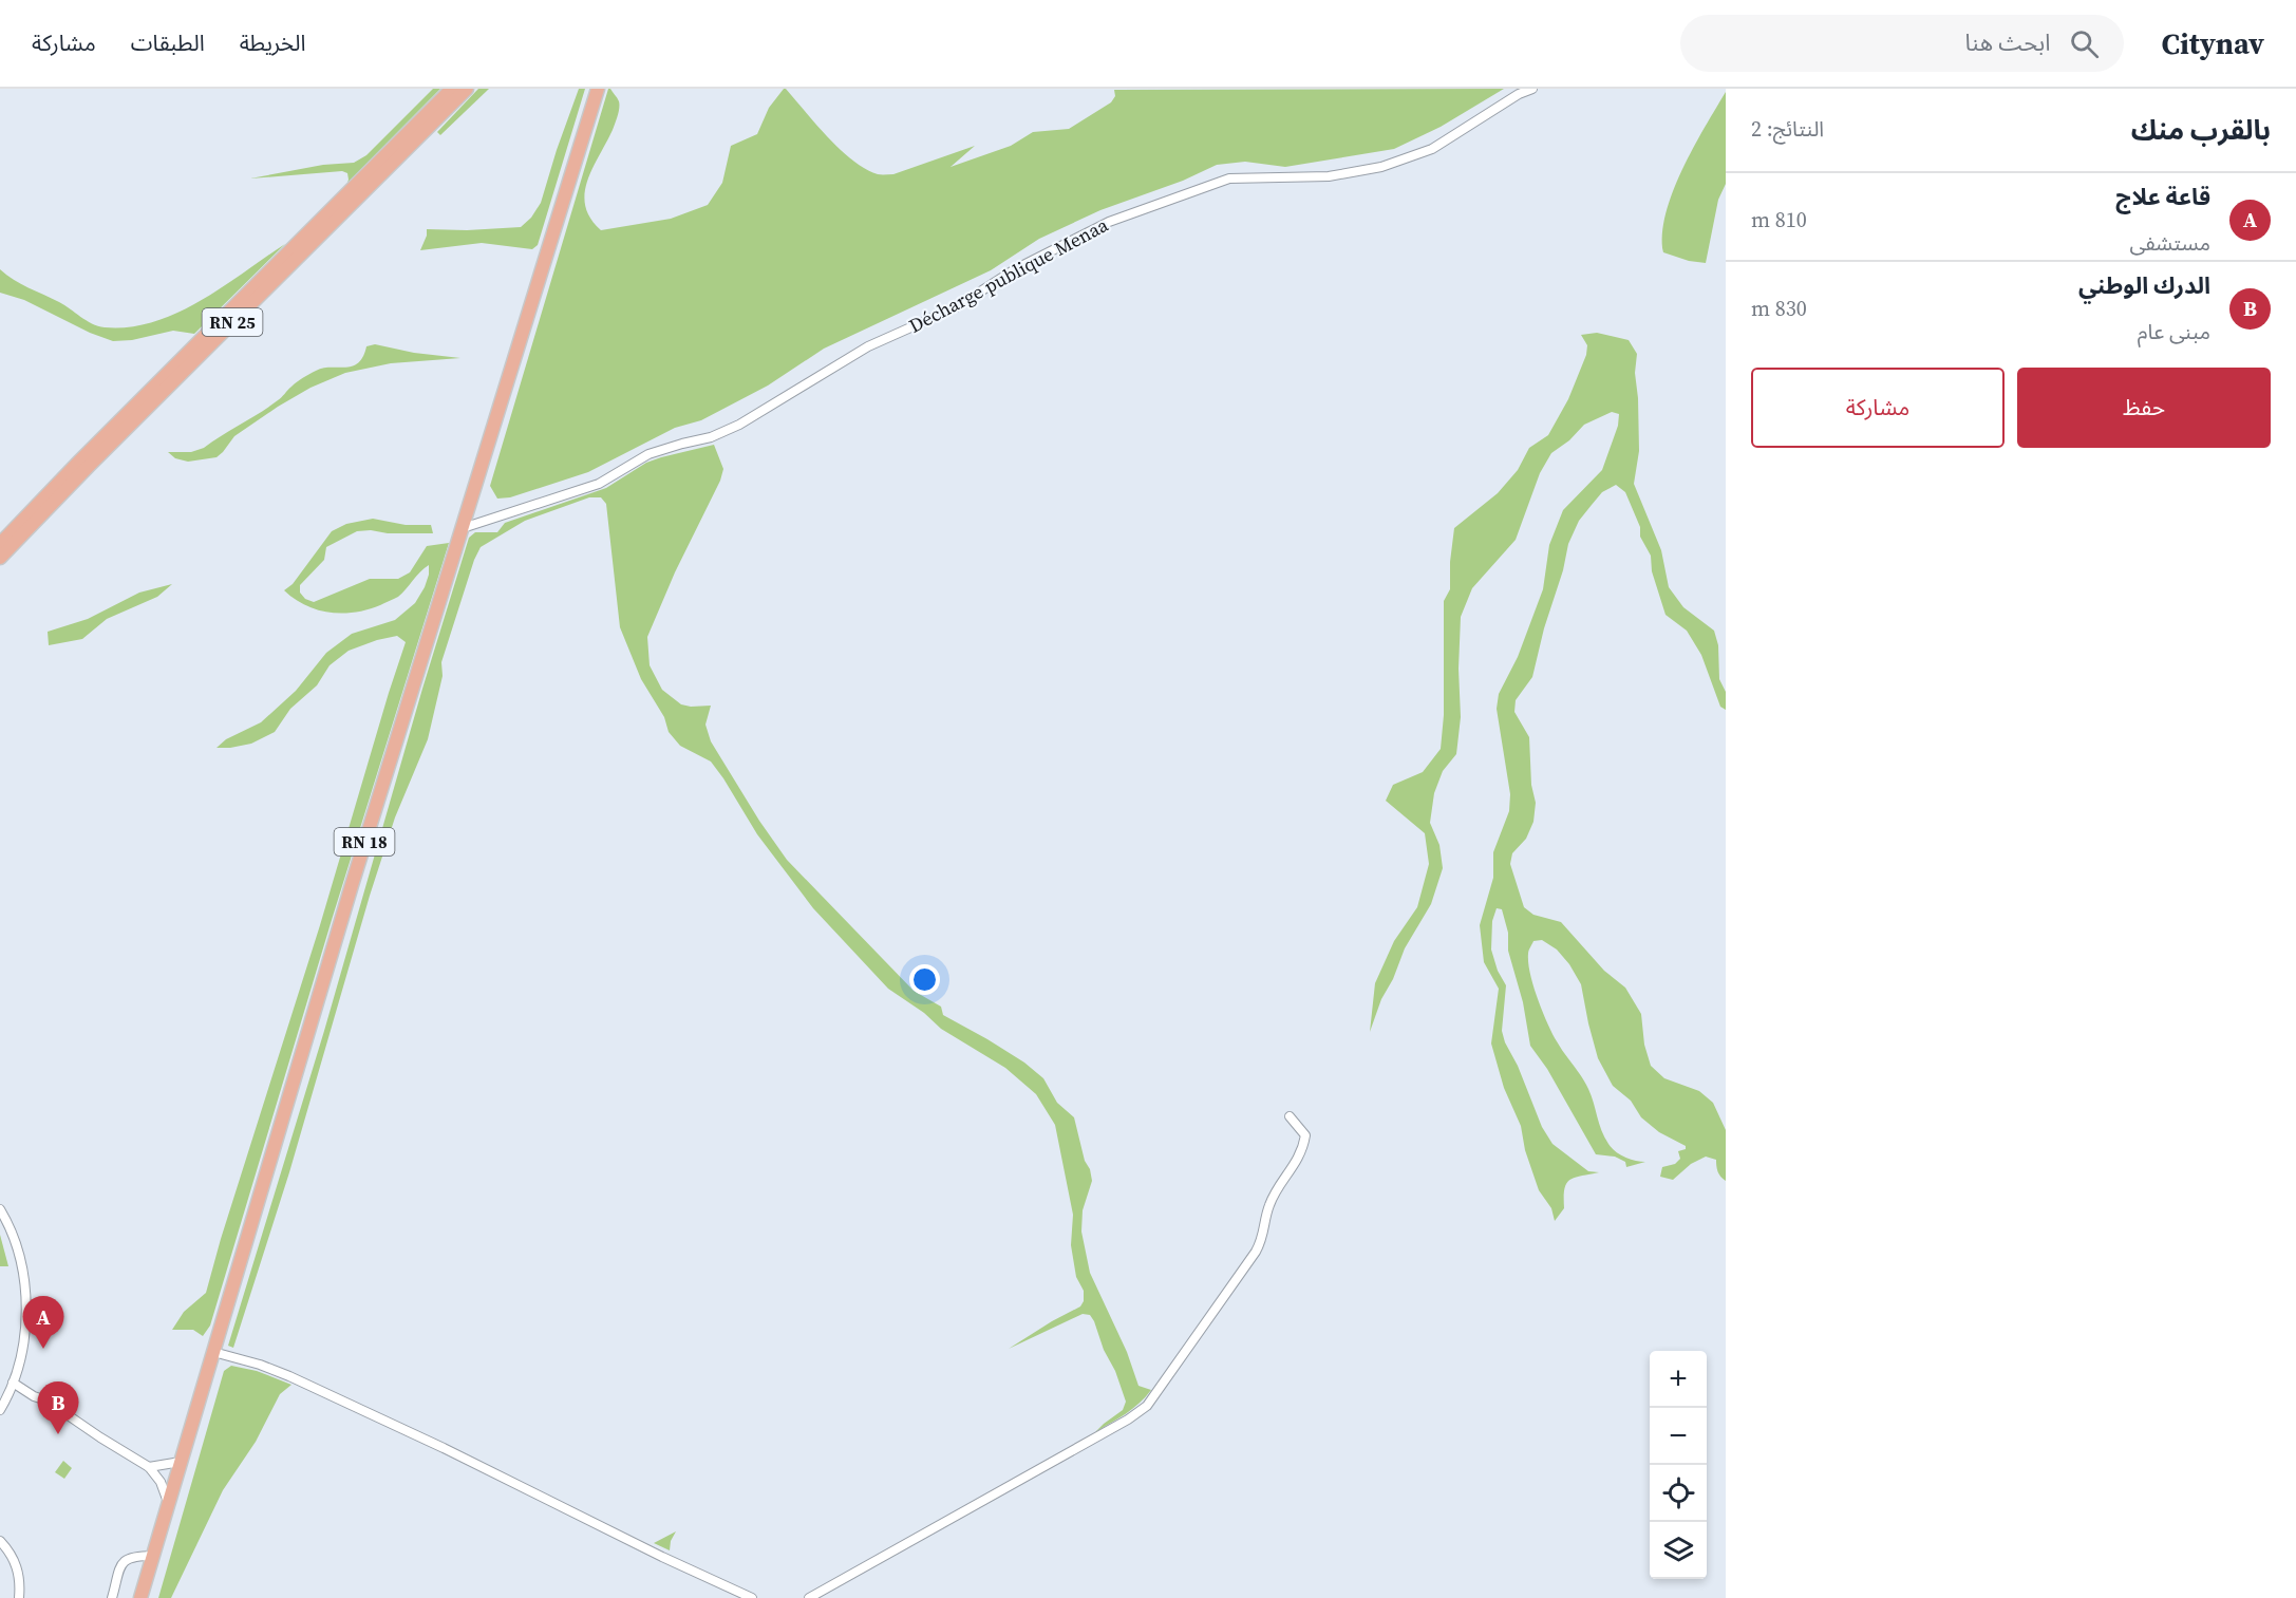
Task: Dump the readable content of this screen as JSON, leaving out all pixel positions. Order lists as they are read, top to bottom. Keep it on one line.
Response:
{"streets":{"main road":["RN 25","RN 18"],"street":["Décharge publique Menaa"]},"crossings":[["Décharge publique Menaa","RN 18"]],"page":{"header":"Citynav","search":"ابحث هنا","nav":["الخريطة","الطبقات","مشاركة"],"heading":["بالقرب منك","النتائج: 2"],"list":[{"mark":"A","name":"قاعة علاج","note":"مستشفى","value":"810 m"},{"mark":"B","name":"الدرك الوطني","note":"مبنى عام","value":"830 m"}],"buttons":["حفظ","مشاركة"],"pins":["A","B"],"map_buttons":["+","−"]}}
